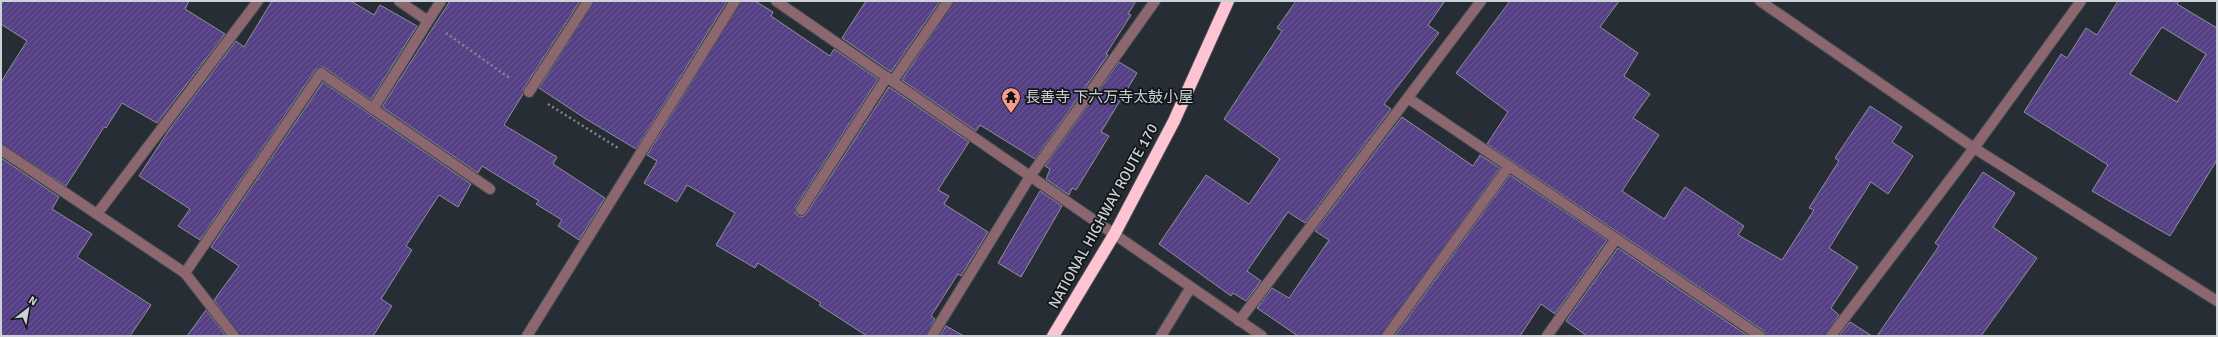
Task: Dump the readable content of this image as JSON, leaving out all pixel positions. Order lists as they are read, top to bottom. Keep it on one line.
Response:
{"streets":{"highway":["NATIONAL HIGHWAY ROUTE 170"]},"places":{"temple":["長善寺 下六万寺太鼓小屋"]},"north":"top right"}
